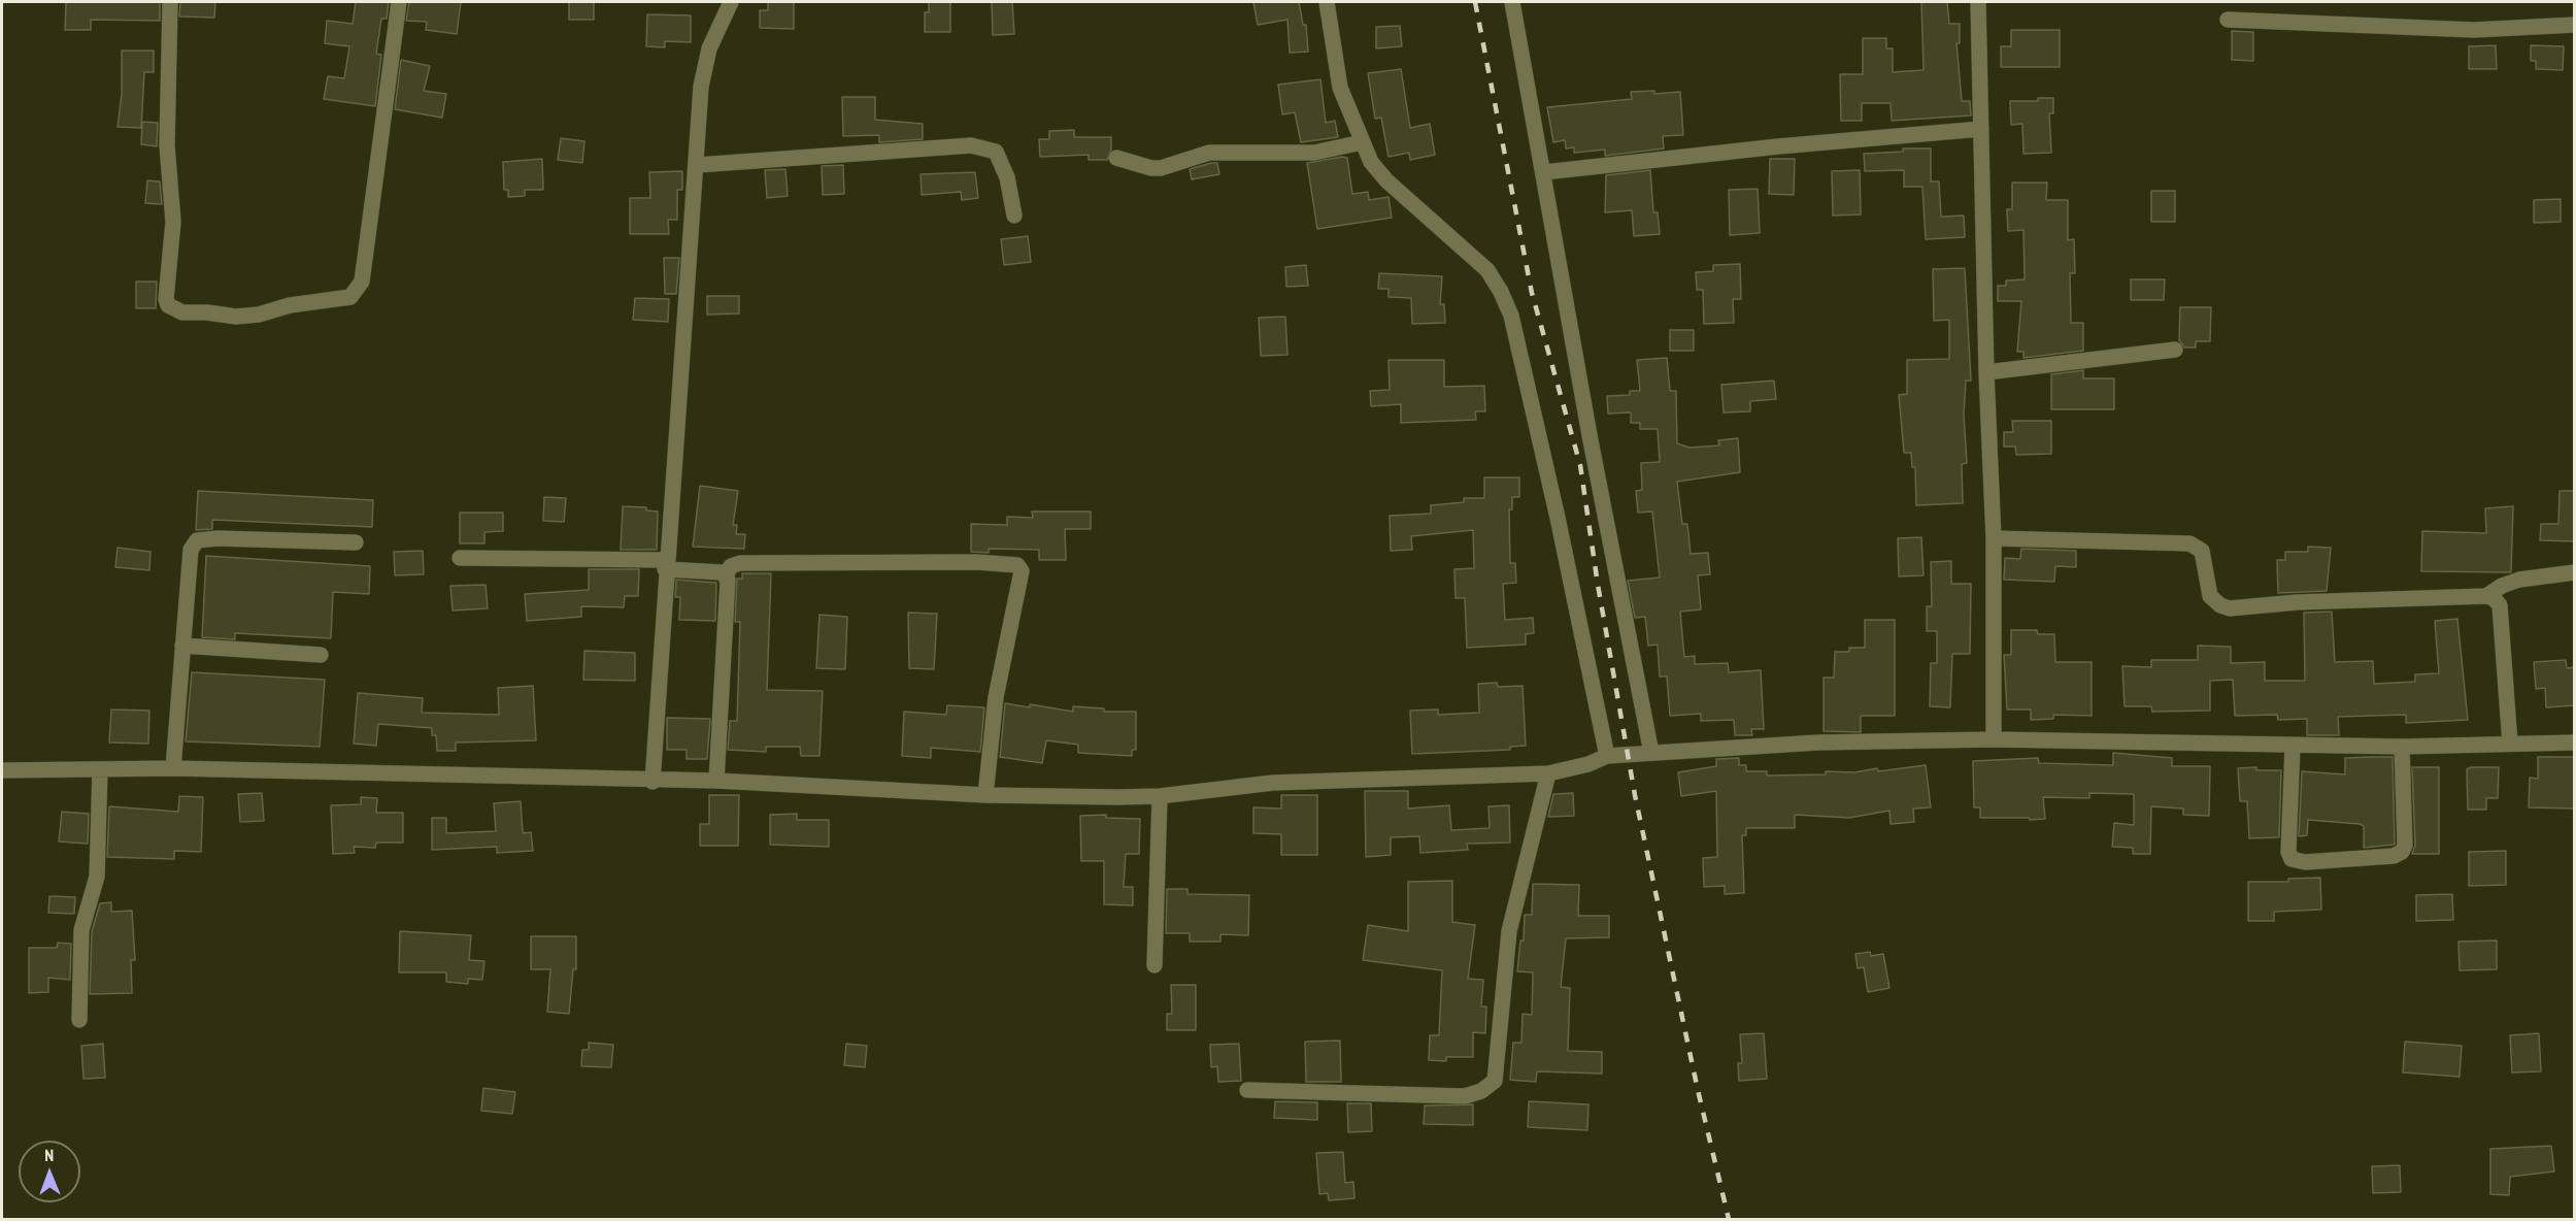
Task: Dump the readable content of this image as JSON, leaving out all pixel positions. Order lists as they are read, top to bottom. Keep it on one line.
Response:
{"north":"top"}
